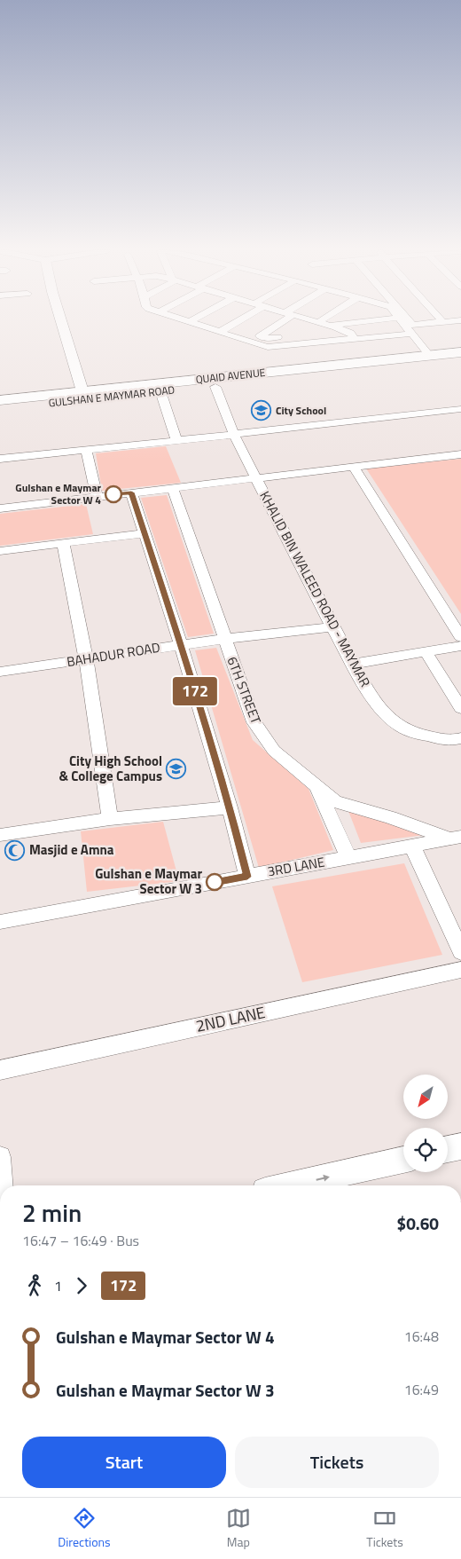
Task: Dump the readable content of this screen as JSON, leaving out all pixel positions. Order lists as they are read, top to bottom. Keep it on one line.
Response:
{"streets":{"main road":["QUAID AVENUE","GULSHAN E MAYMAR ROAD"],"street":["KHALID BIN WALEED ROAD - MAYMAR","BAHADUR ROAD","6TH STREET","3RD LANE","2ND LANE"]},"crossings":[["GULSHAN E MAYMAR ROAD","KHALID BIN WALEED ROAD - MAYMAR"],["KHALID BIN WALEED ROAD - MAYMAR","BAHADUR ROAD"],["BAHADUR ROAD","6TH STREET"],["6TH STREET","3RD LANE"]],"places":{"school or university":["City School","City High School & College Campus"],"other":["Gulshan e Maymar Sector W 4","Gulshan e Maymar Sector W 3"],"mosque":["Masjid e Amna"]},"lines":["bus line 172"],"north":"bottom left","page":{"on_map":"172","heading":["2 min","16:47 – 16:49 · Bus","$0.60"],"legs":["1","172"],"list":[{"name":"Gulshan e Maymar Sector W 4","value":"16:48"},{"name":"Gulshan e Maymar Sector W 3","value":"16:49"}],"buttons":["Start","Tickets"],"tabs":["Directions","Map","Tickets"]}}
